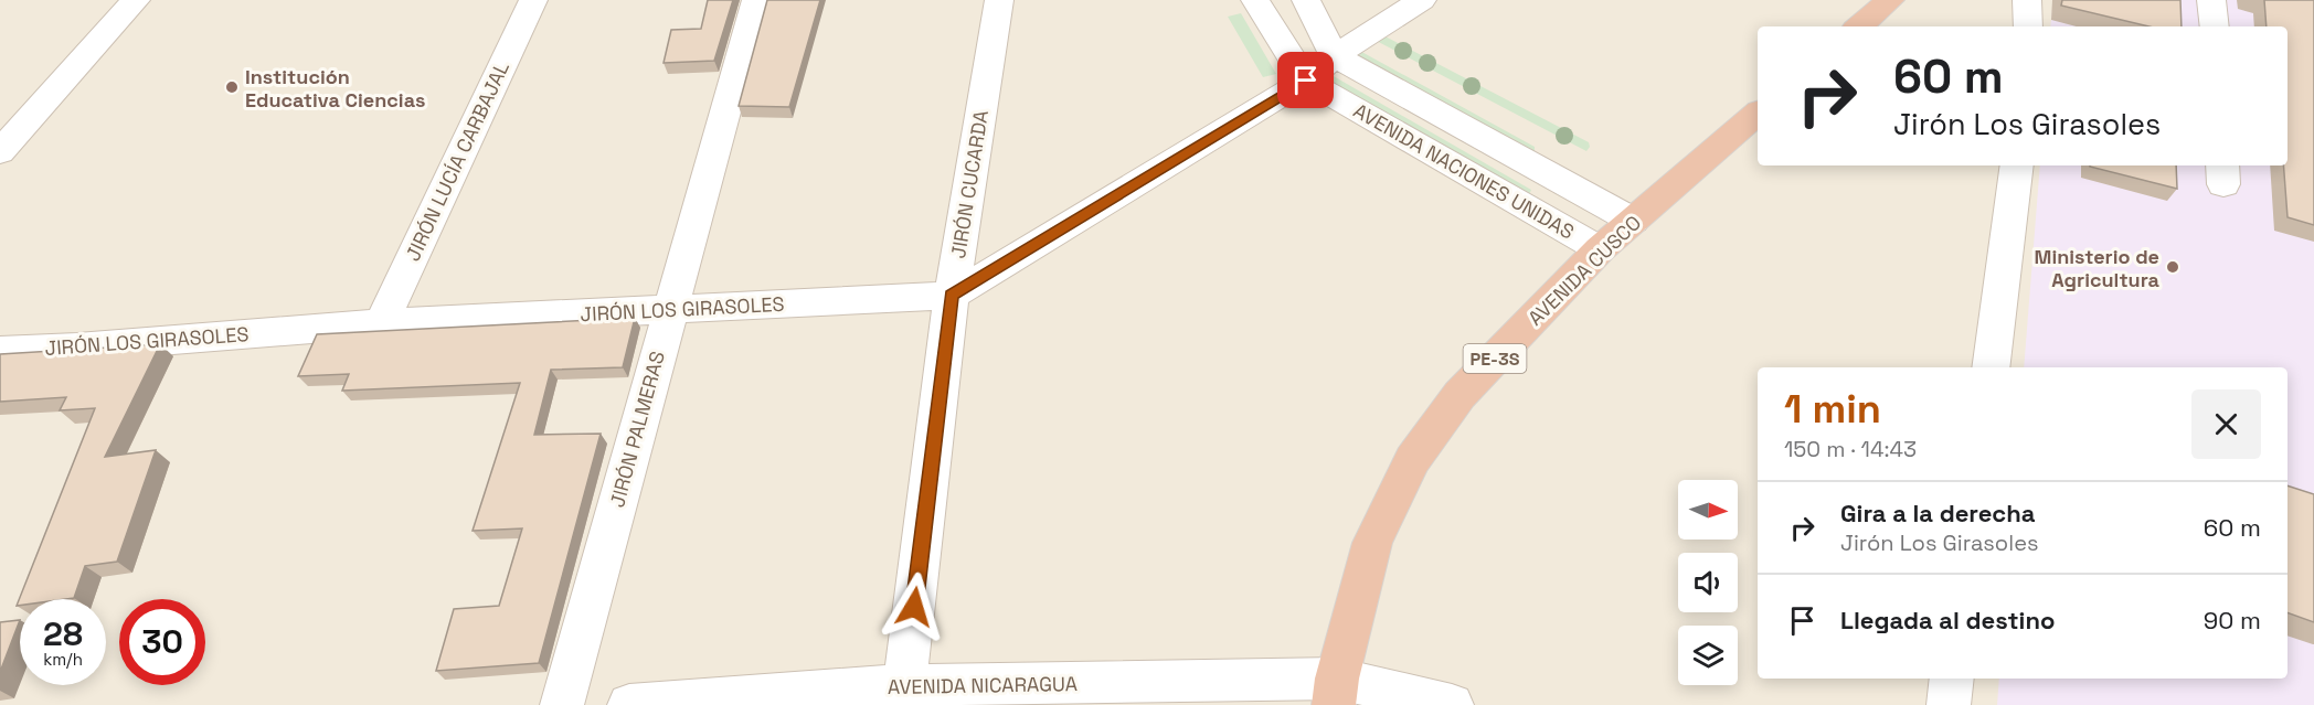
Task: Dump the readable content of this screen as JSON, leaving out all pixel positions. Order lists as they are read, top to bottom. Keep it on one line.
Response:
{"streets":{"highway":["AVENIDA CUSCO","PE-3S"],"street":["JIRÓN LUCÍA CARBAJAL","AVENIDA NACIONES UNIDAS","JIRÓN CUCARDA","JIRÓN LOS GIRASOLES","JIRÓN PALMERAS","AVENIDA NICARAGUA"]},"crossings":[["JIRÓN LUCÍA CARBAJAL","JIRÓN LOS GIRASOLES"],["AVENIDA NACIONES UNIDAS","AVENIDA CUSCO"],["AVENIDA NACIONES UNIDAS","JIRÓN LOS GIRASOLES"],["JIRÓN CUCARDA","JIRÓN LOS GIRASOLES"],["JIRÓN CUCARDA","AVENIDA NICARAGUA"],["AVENIDA CUSCO","AVENIDA NICARAGUA"],["JIRÓN LOS GIRASOLES","JIRÓN PALMERAS"]],"places":["Institución Educativa Ciencias","Ministerio de Agricultura"],"north":"right","page":{"turn":["60 m","Jirón Los Girasoles"],"heading":["1 min","150 m · 14:43"],"list":[{"name":"Gira a la derecha","note":"Jirón Los Girasoles","value":"60 m"},{"name":"Llegada al destino","value":"90 m"}],"speed":"28 km/h","limit":"30"}}
